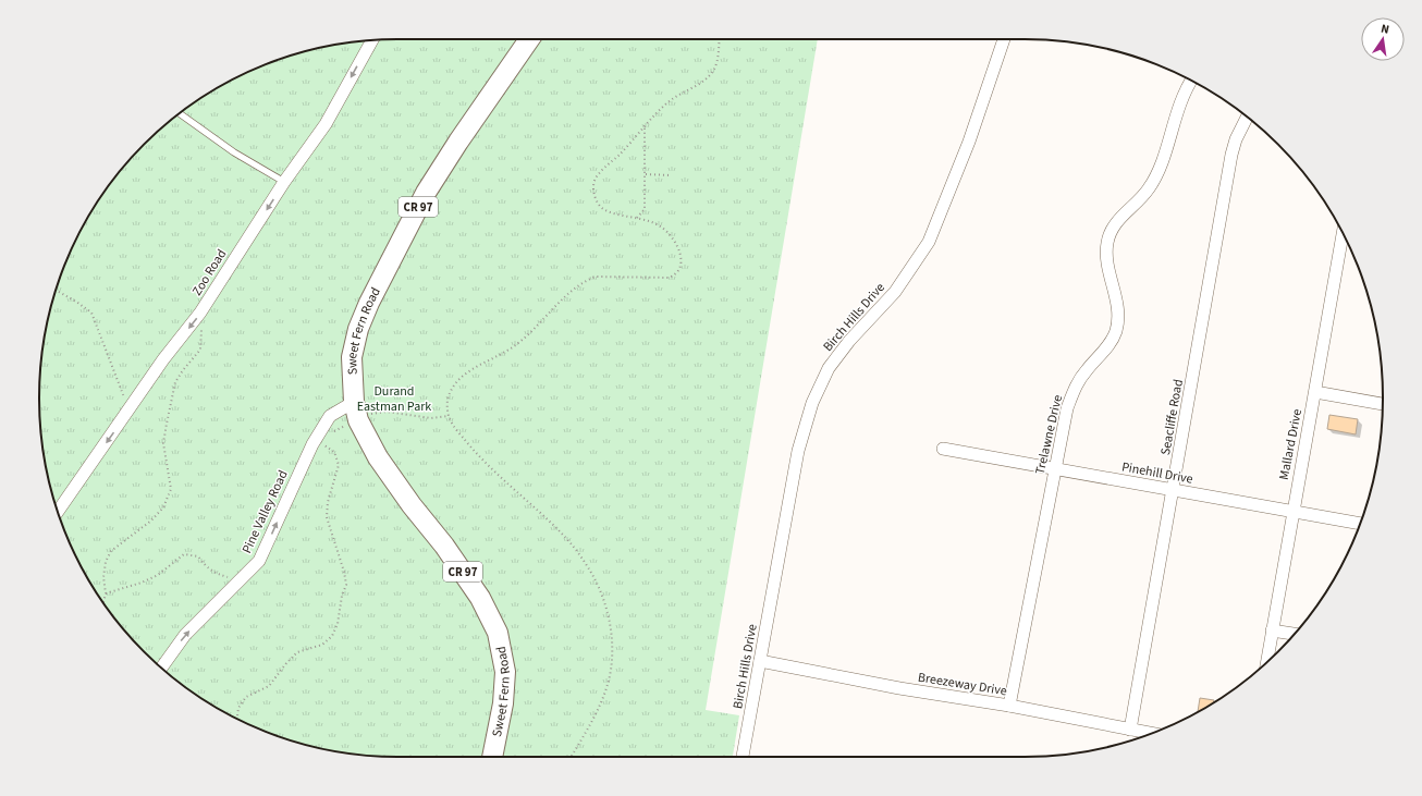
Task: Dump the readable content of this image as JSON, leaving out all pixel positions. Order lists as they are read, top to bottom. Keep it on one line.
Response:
{"streets":{"main road":["CR 97","Sweet Fern Road"],"street":["Zoo Road","Birch Hills Drive","Seacliffe Road","Trelawne Drive","Mallard Drive","Pinehill Drive","Pine Valley Road","Breezeway Drive"]},"crossings":[["Birch Hills Drive","Breezeway Drive"],["Sweet Fern Road","Pine Valley Road"],["Seacliffe Road","Pinehill Drive"],["Seacliffe Road","Breezeway Drive"],["Trelawne Drive","Pinehill Drive"],["Trelawne Drive","Breezeway Drive"],["Mallard Drive","Pinehill Drive"]],"one_way":["Zoo Road","Pine Valley Road"],"parks":["Durand Eastman Park"],"north":"top"}
